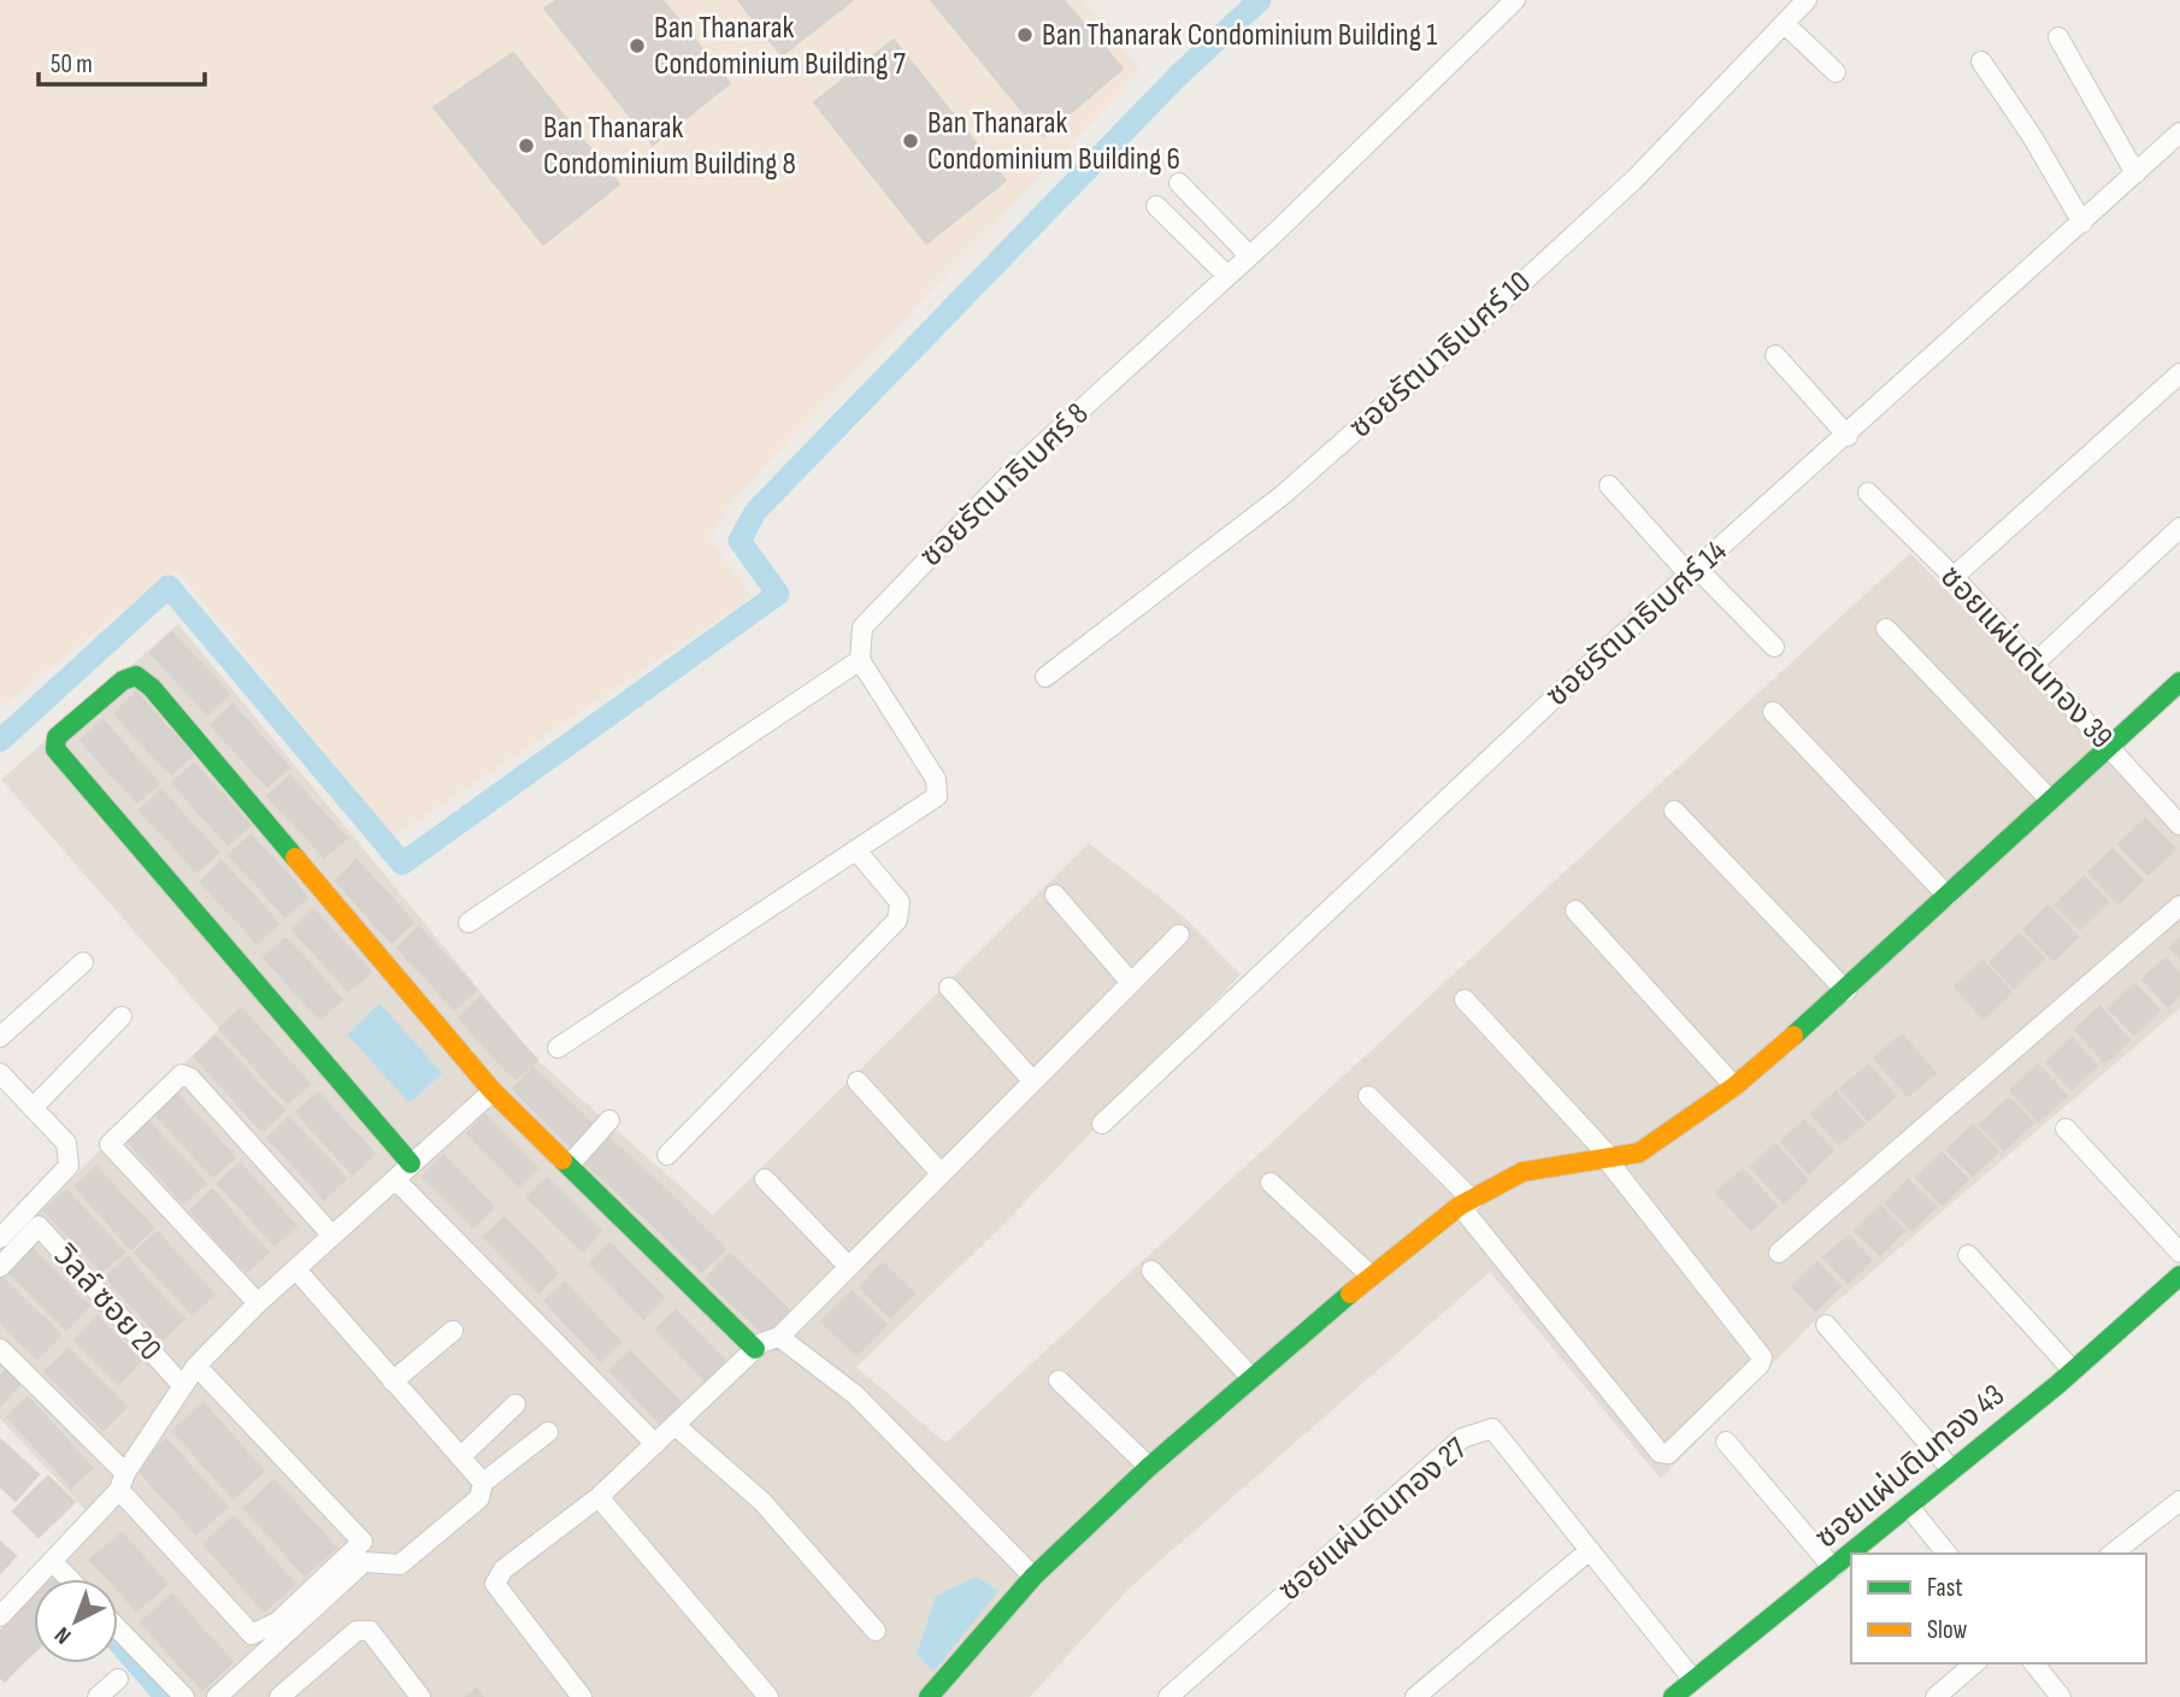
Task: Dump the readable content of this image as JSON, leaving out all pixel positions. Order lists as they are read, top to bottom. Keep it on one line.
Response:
{"streets":{"street":["ซอยรัตนาธิเบศร์ 10","ซอยรัตนาธิเบศร์ 8","ซอยรัตนาธิเบศร์ 14","ซอยแผ่นดินทอง 39","วิลล์ ซอย 20","ซอยแผ่นดินทอง 43","ซอยแผ่นดินทอง 27"]},"crossings":[["ซอยแผ่นดินทอง 43","ซอยแผ่นดินทอง 27"]],"places":["Ban Thanarak Condominium Building 1","Ban Thanarak Condominium Building 7","Ban Thanarak Condominium Building 6","Ban Thanarak Condominium Building 8"],"legend":["Fast","Slow"],"scale_bar":"50 m","north":"bottom left"}
